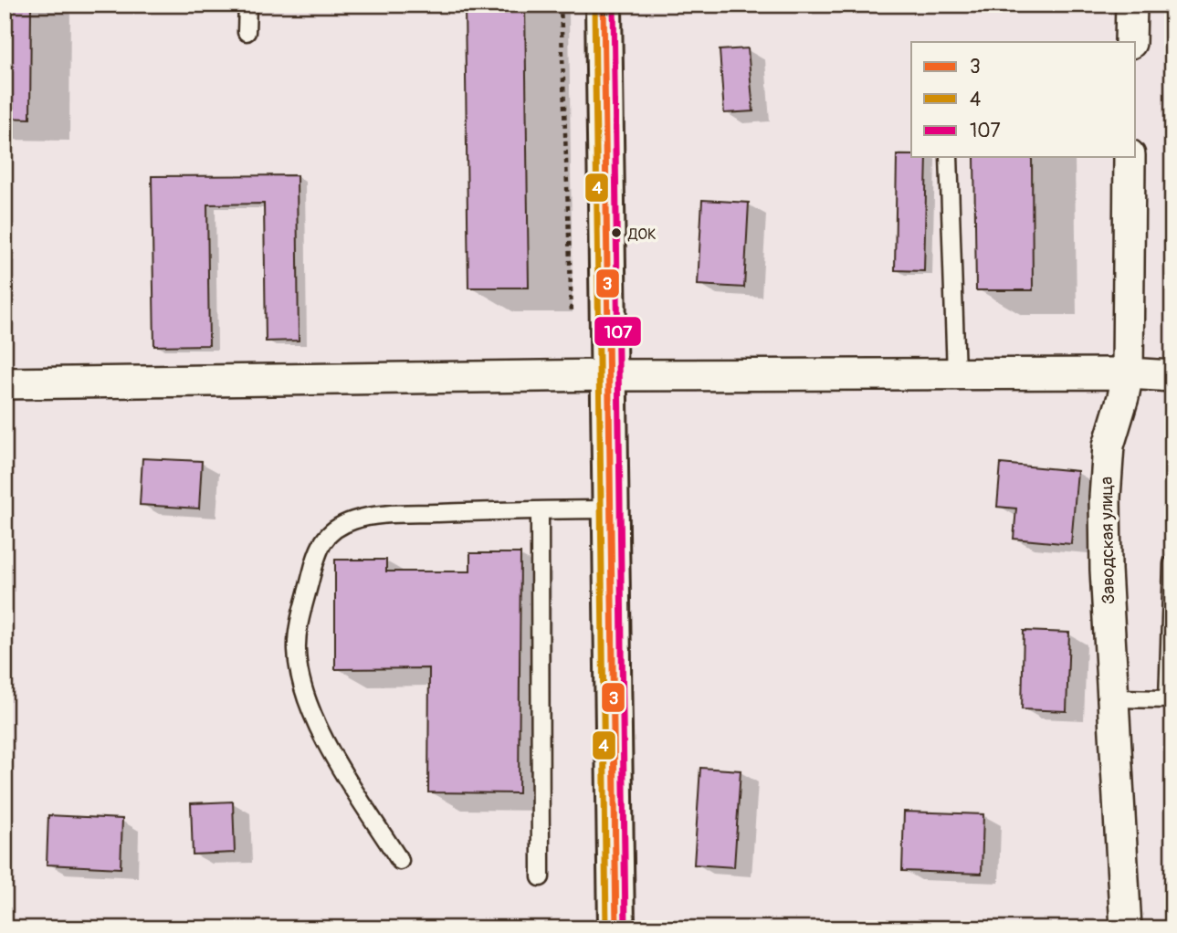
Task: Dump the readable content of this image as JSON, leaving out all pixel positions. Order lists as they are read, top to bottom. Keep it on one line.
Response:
{"streets":{"street":["Заводская улица"]},"places":["ДОК"],"lines":["transit line 3","transit line 4","transit line 107"],"legend":["3","4","107"]}
